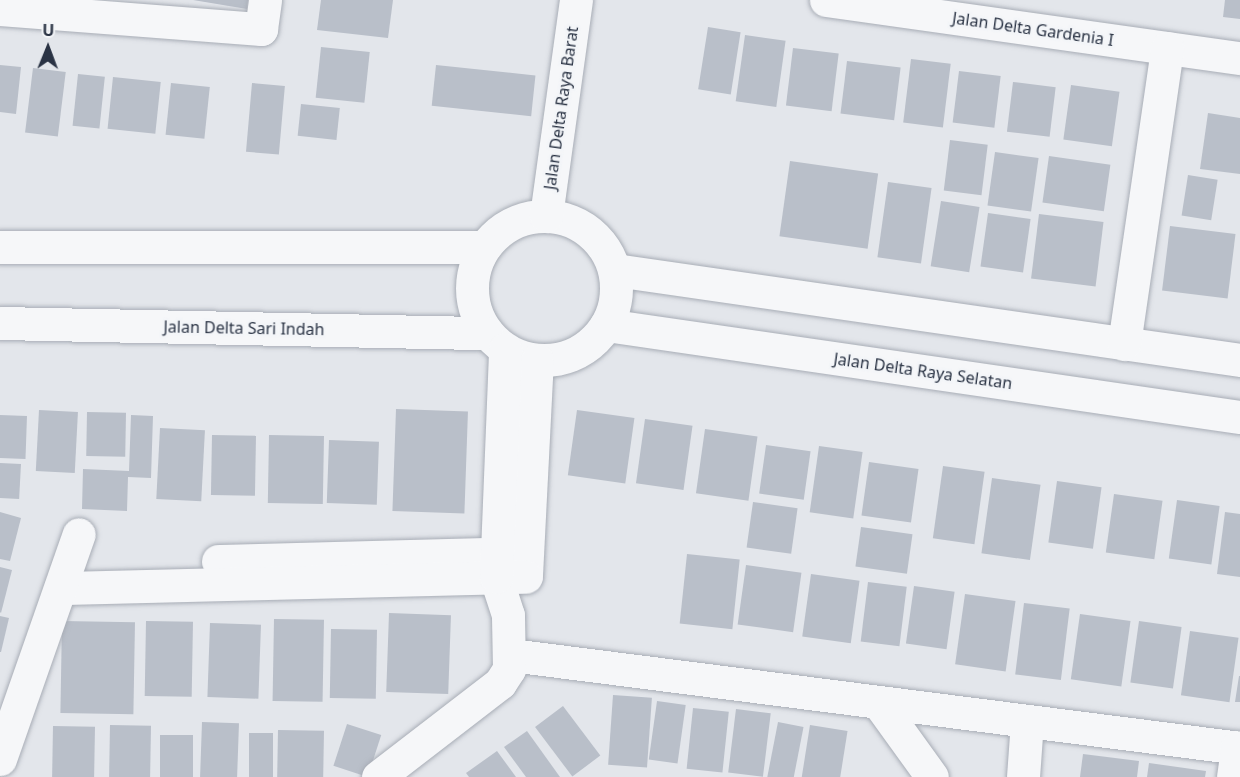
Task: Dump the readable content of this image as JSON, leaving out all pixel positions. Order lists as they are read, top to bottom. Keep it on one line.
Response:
{"streets":{"street":["Jalan Delta Gardenia I","Jalan Delta Raya Barat","Jalan Delta Sari Indah","Jalan Delta Raya Selatan"]},"crossings":[["Jalan Delta Raya Barat","Jalan Delta Sari Indah"],["Jalan Delta Raya Barat","Jalan Delta Raya Selatan"],["Jalan Delta Sari Indah","Jalan Delta Raya Selatan"]],"north":"top"}
